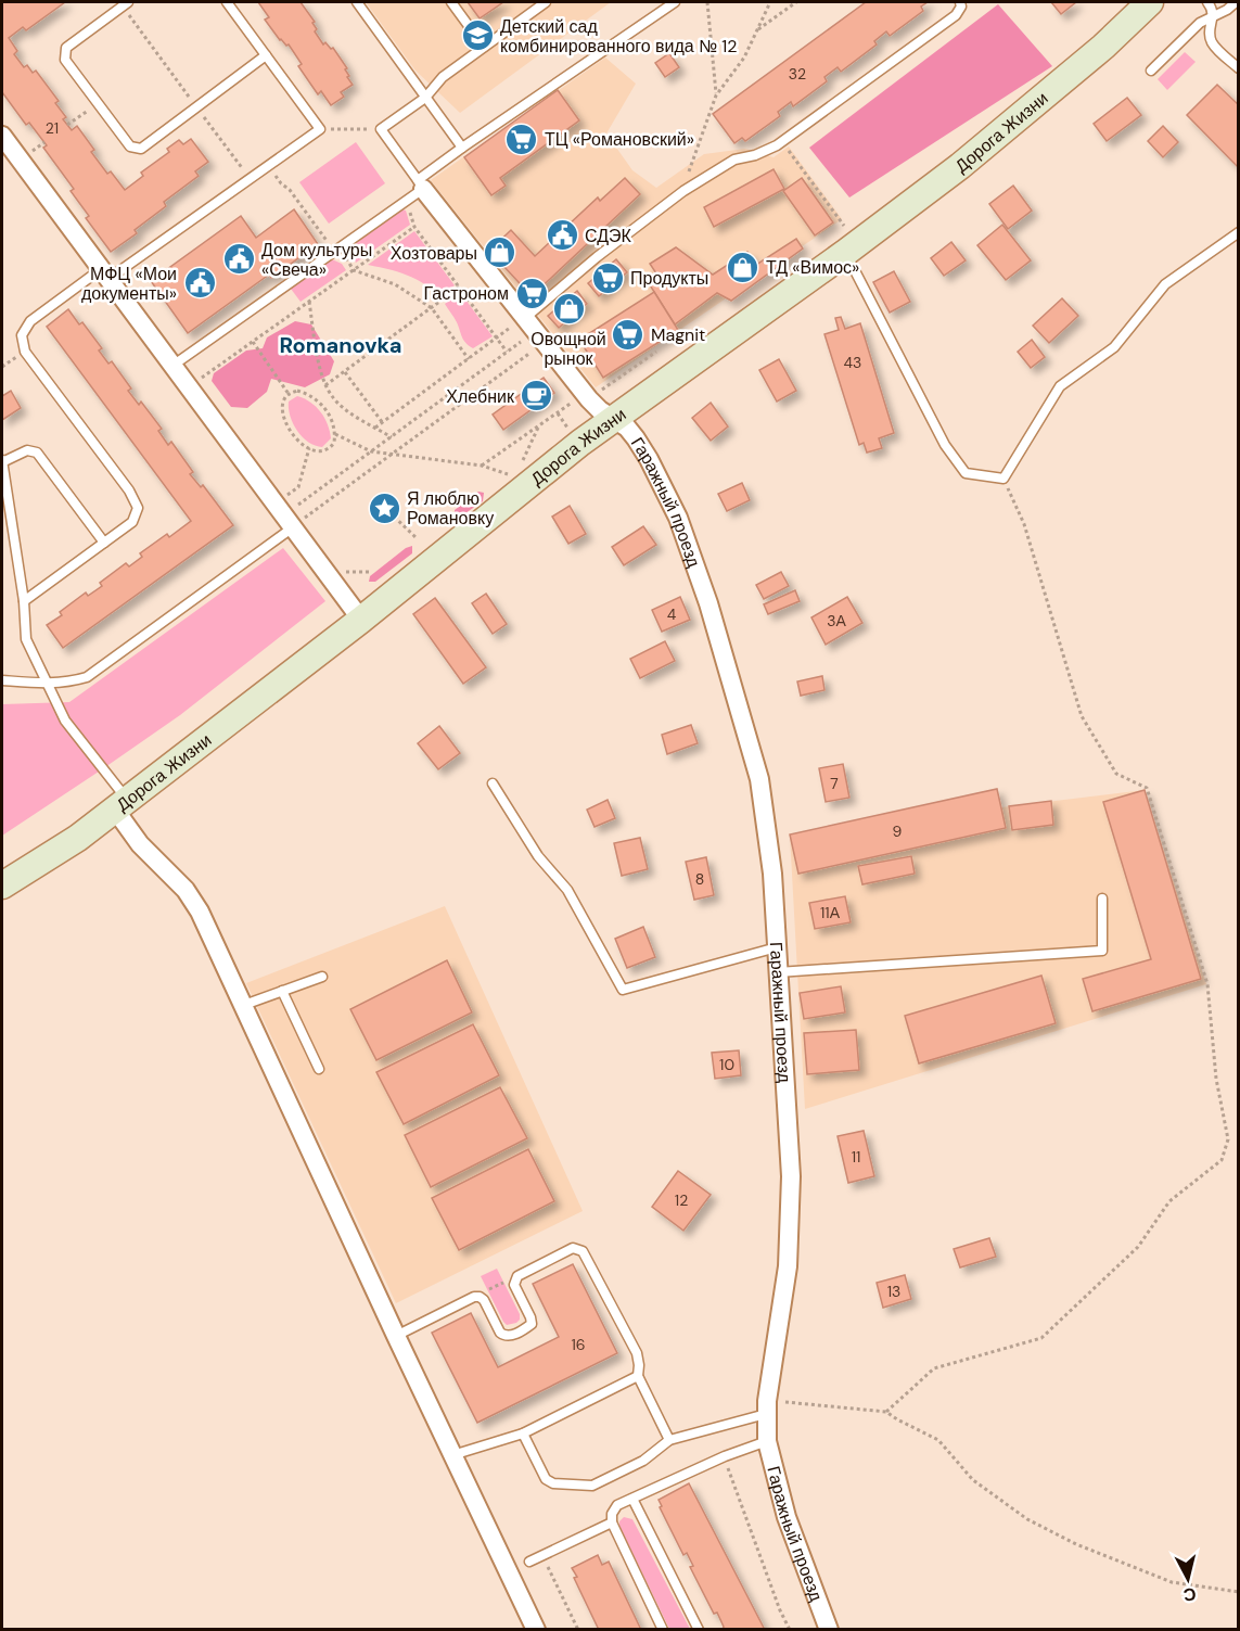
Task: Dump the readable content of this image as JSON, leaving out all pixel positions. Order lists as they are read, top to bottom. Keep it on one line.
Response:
{"streets":{"main road":["Дорога Жизни"],"street":["Гаражный проезд"]},"crossings":[["Дорога Жизни","Гаражный проезд"]],"districts":["Romanovka"],"places":{"school or university":["Детский сад комбинированного вида № 12"],"supermarket":["ТЦ «Романовский»","Продукты","Гастроном","Magnit"],"public building":["СДЭК","Дом культуры «Свеча»","МФЦ «Мои документы»"],"shop":["Хозтовары","ТД «Вимос»","Овощной рынок"],"cafe":["Хлебник"],"place":["Я люблю Романовку"]},"house_numbers":["32","21","43","4","3А","7","9","8","11А","10","11","12","13","16"],"north":"bottom"}
